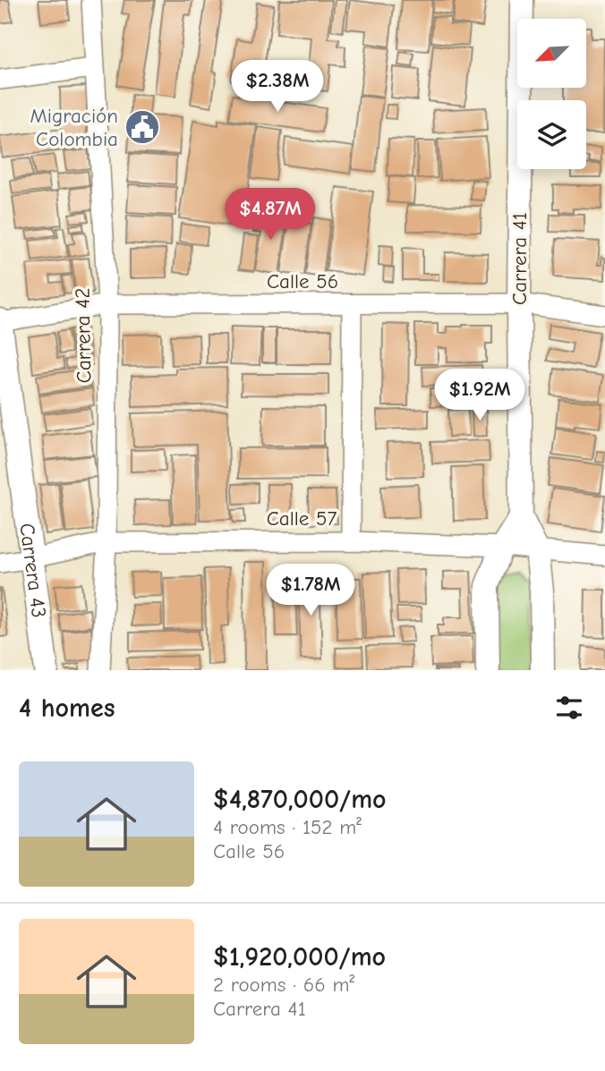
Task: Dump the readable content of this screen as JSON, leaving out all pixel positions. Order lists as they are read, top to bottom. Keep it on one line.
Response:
{"streets":{"street":["Carrera 41","Calle 56","Carrera 42","Calle 57","Carrera 43"]},"crossings":[["Carrera 41","Calle 56"],["Carrera 41","Calle 57"],["Calle 56","Carrera 42"],["Calle 56","Carrera 43"],["Carrera 42","Calle 57"],["Calle 57","Carrera 43"]],"places":{"public building":["Migración Colombia"]},"north":"bottom left","page":{"price":["$2.38M","$4.87M","$1.92M","$1.78M"],"heading":"4 homes","list":[{"name":"$4,870,000/mo","note":"4 rooms · 152 m² · Calle 56"},{"name":"$1,920,000/mo","note":"2 rooms · 66 m² · Carrera 41"}]}}
